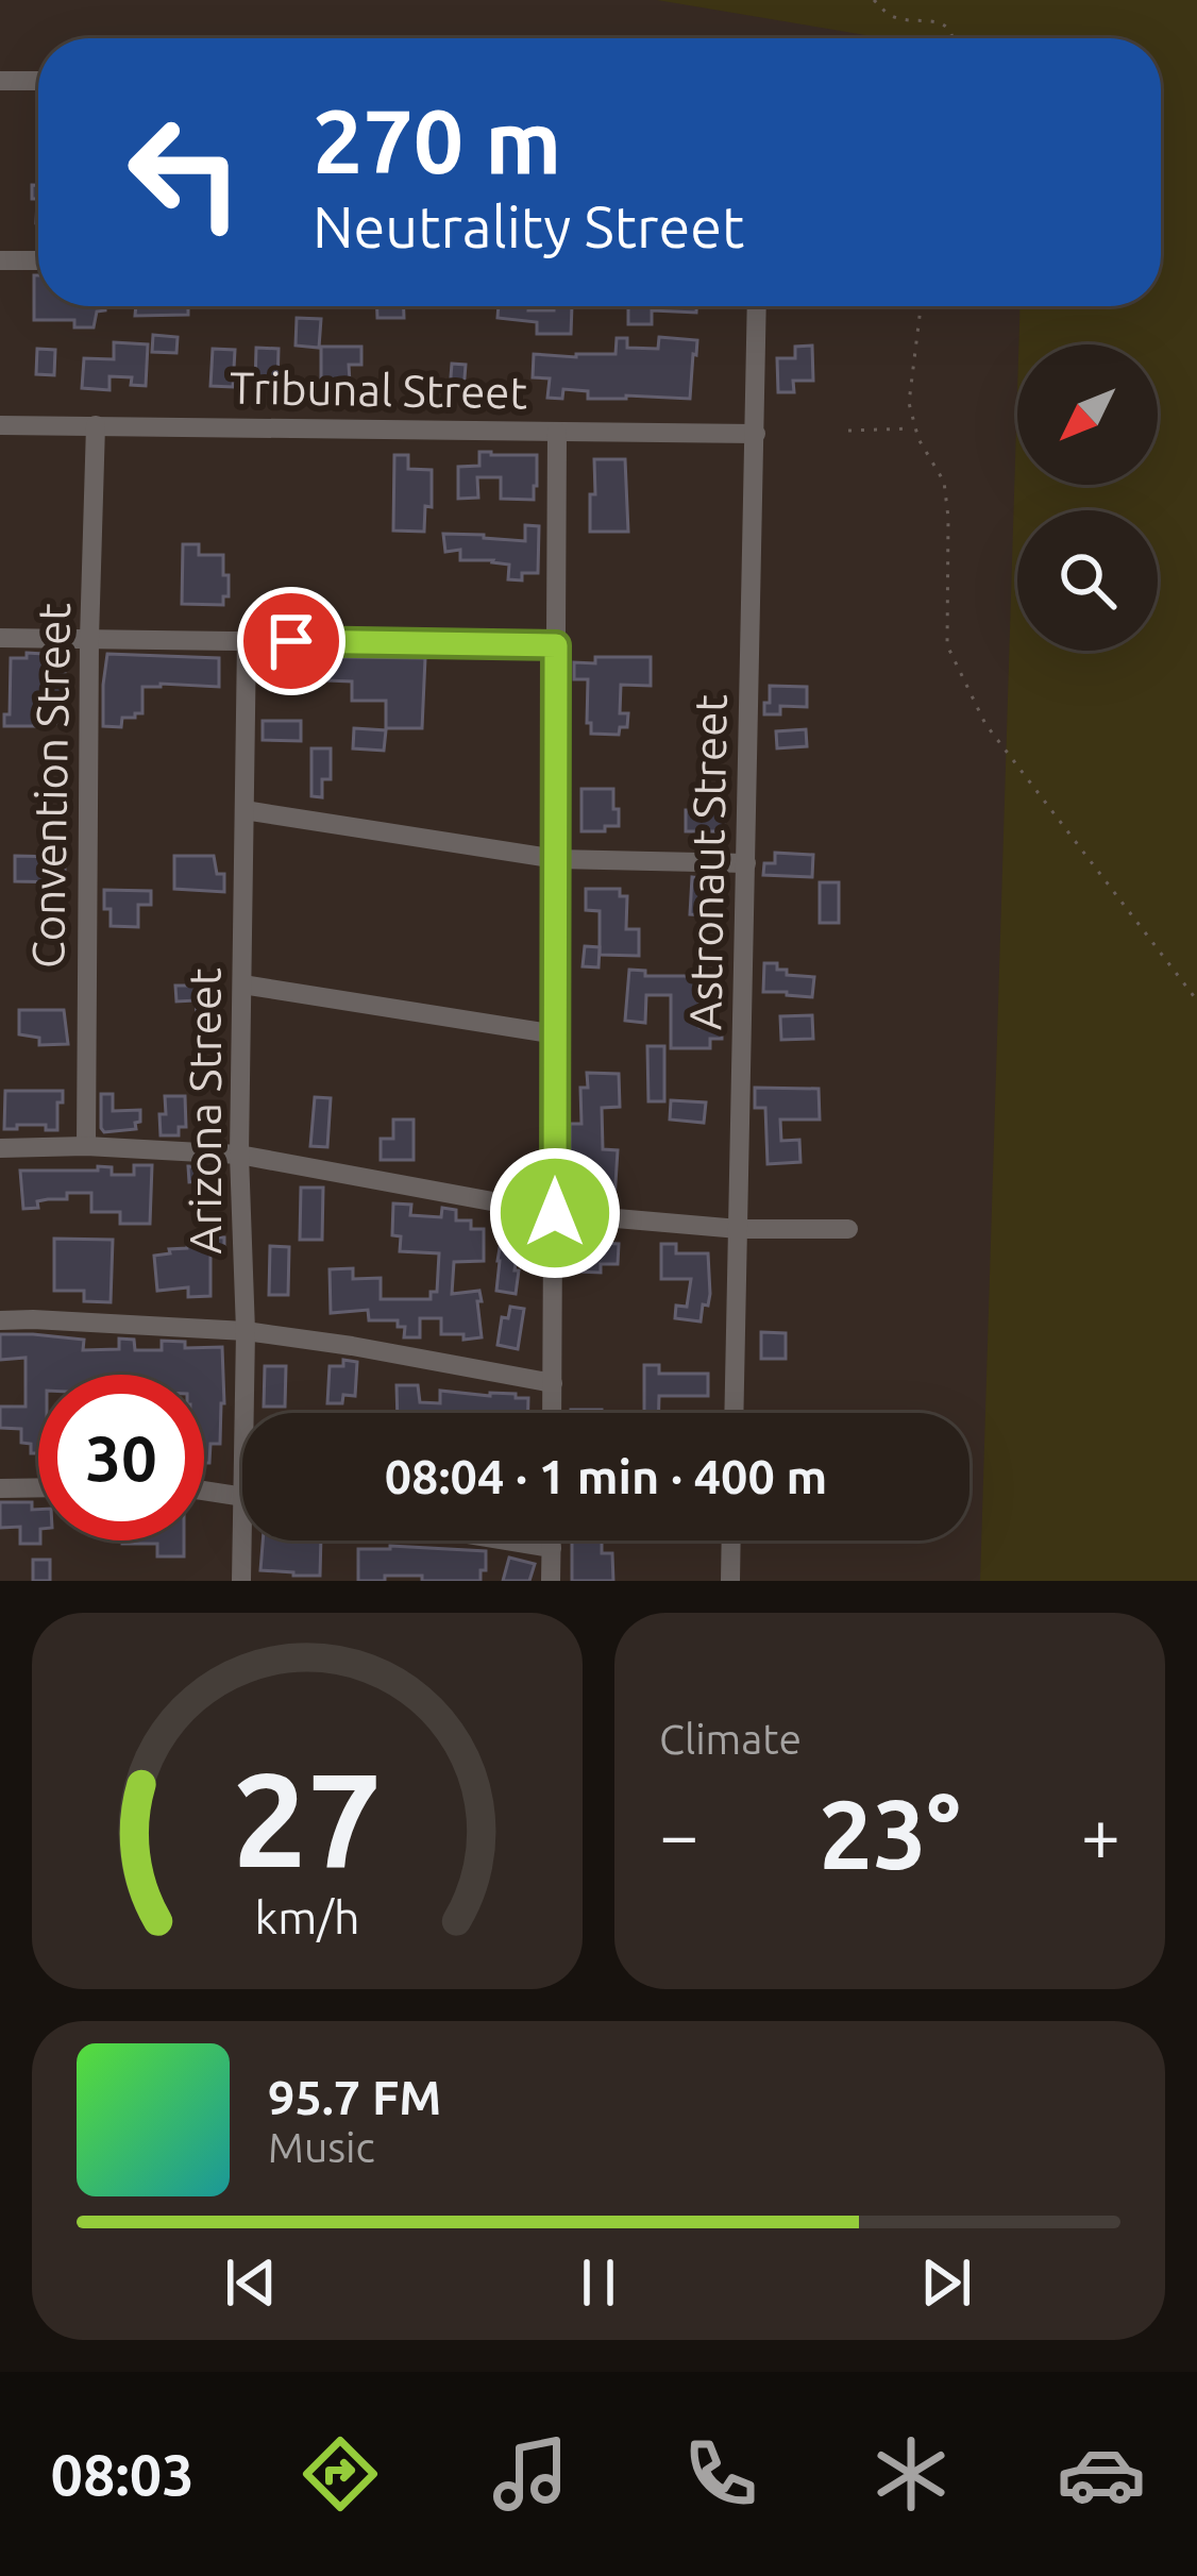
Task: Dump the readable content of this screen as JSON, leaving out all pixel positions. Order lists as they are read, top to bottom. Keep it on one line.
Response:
{"streets":{"street":["Tribunal Street","Convention Street","Astronaut Street","Arizona Street"]},"crossings":[["Tribunal Street","Convention Street"],["Tribunal Street","Astronaut Street"]],"north":"bottom left","page":{"turn":["270 m","Neutrality Street"],"limit":"30","trip":"08:04 · 1 min · 400 m","tile":"Climate","heat":["−","23°","+"],"song":["95.7 FM","Music"],"tabs":"08:03","gauge":["27","km/h"]}}
